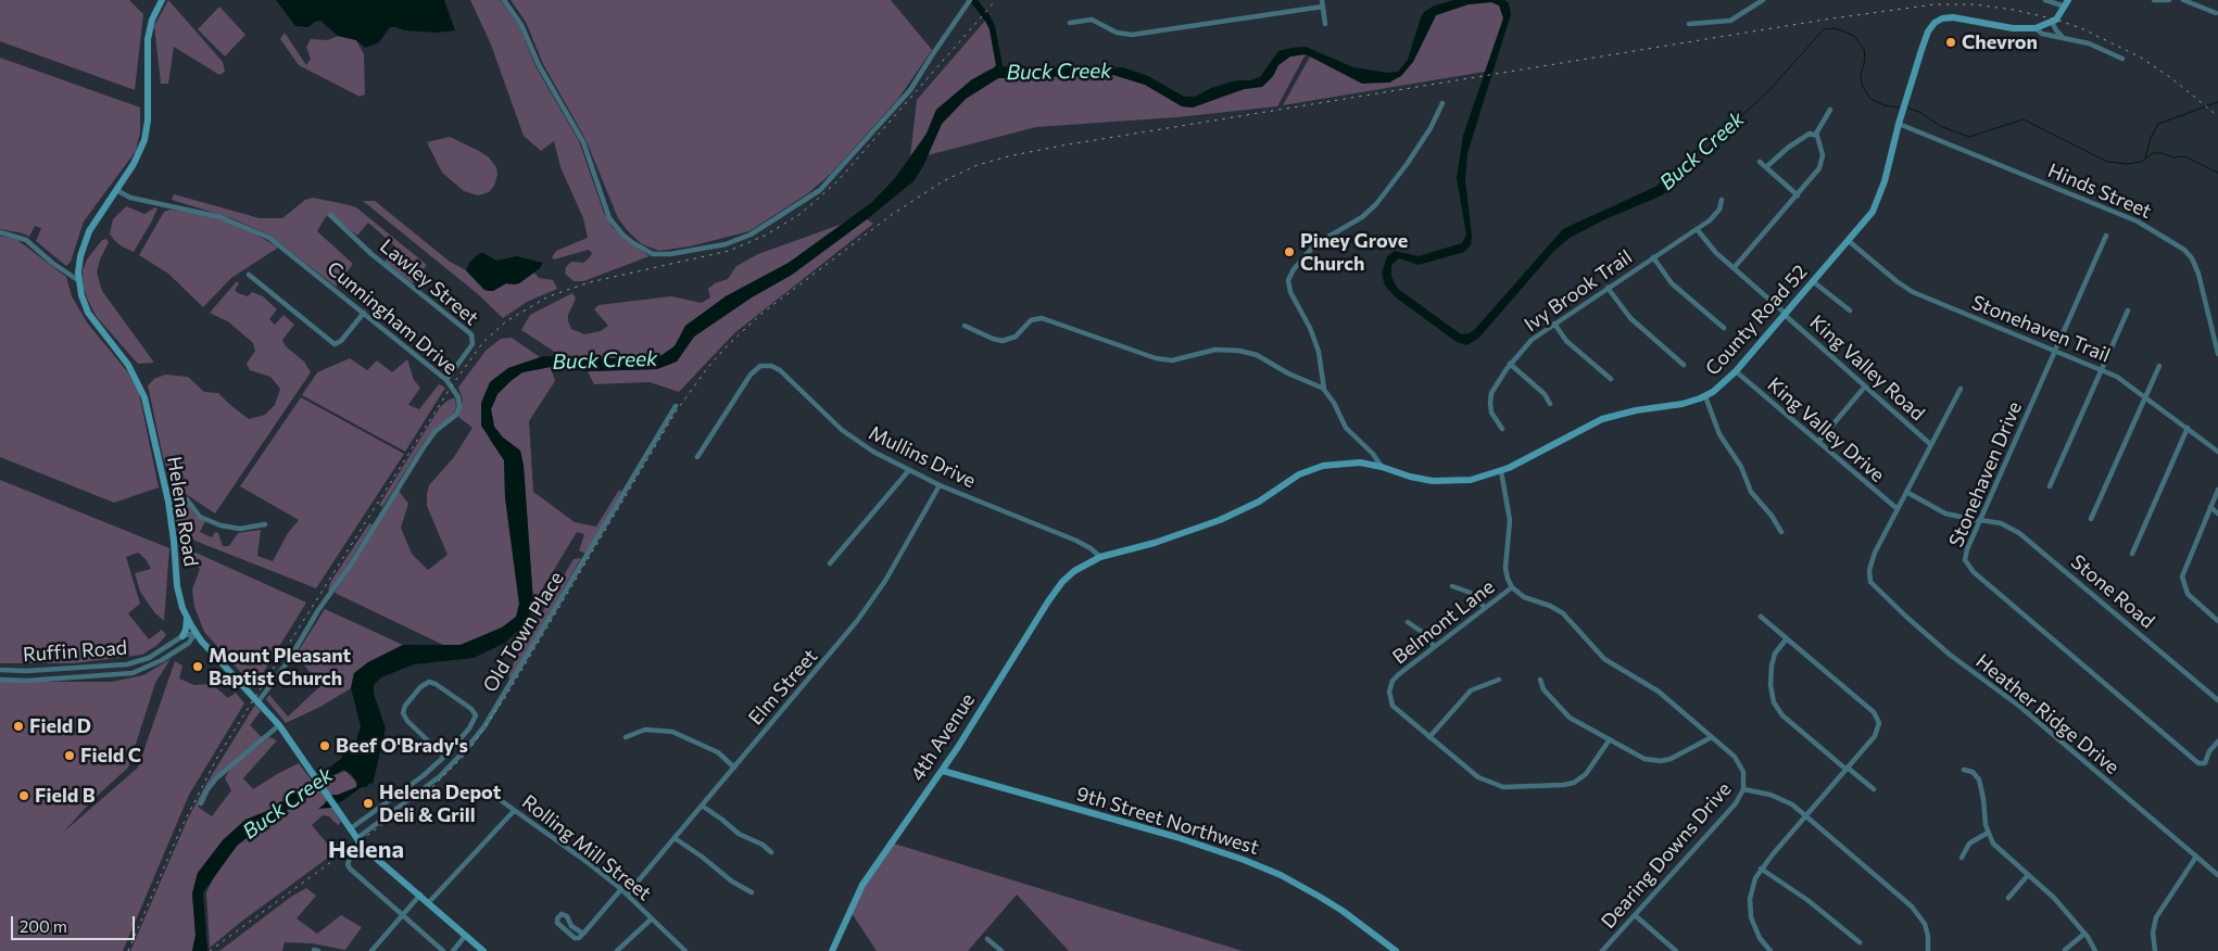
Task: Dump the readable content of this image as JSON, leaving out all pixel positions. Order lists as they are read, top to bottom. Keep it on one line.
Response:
{"streets":{"street":["Hinds Street","Lawley Street","Ivy Brook Trail","Cunningham Drive","County Road 52","Stonehaven Trail","King Valley Road","King Valley Drive","Mullins Drive","Stonehaven Drive","Helena Road","Stone Road","Belmont Lane","Old Town Place","Ruffin Road","Elm Street","Heather Ridge Drive","4th Avenue","9th Street Northwest","Rolling Mill Street","Dearing Downs Drive"]},"crossings":[["Hinds Street","County Road 52"],["Lawley Street","Cunningham Drive"],["Ivy Brook Trail","King Valley Road"],["Cunningham Drive","Helena Road"],["County Road 52","Stonehaven Trail"],["County Road 52","King Valley Road"],["County Road 52","King Valley Drive"],["County Road 52","Mullins Drive"],["County Road 52","4th Avenue"],["Stonehaven Trail","Stonehaven Drive"],["King Valley Drive","Heather Ridge Drive"],["Mullins Drive","Elm Street"],["Mullins Drive","4th Avenue"],["Stonehaven Drive","Stone Road"],["Helena Road","Old Town Place"],["Helena Road","Ruffin Road"],["Belmont Lane","Dearing Downs Drive"],["Elm Street","Rolling Mill Street"],["4th Avenue","9th Street Northwest"]],"districts":["Helena"],"water":["Buck Creek"],"places":["Chevron","Piney Grove Church","Mount Pleasant Baptist Church","Field D","Beef O'Brady's","Field C","Field B","Helena Depot Deli & Grill"],"scale_bar":"200 m"}
